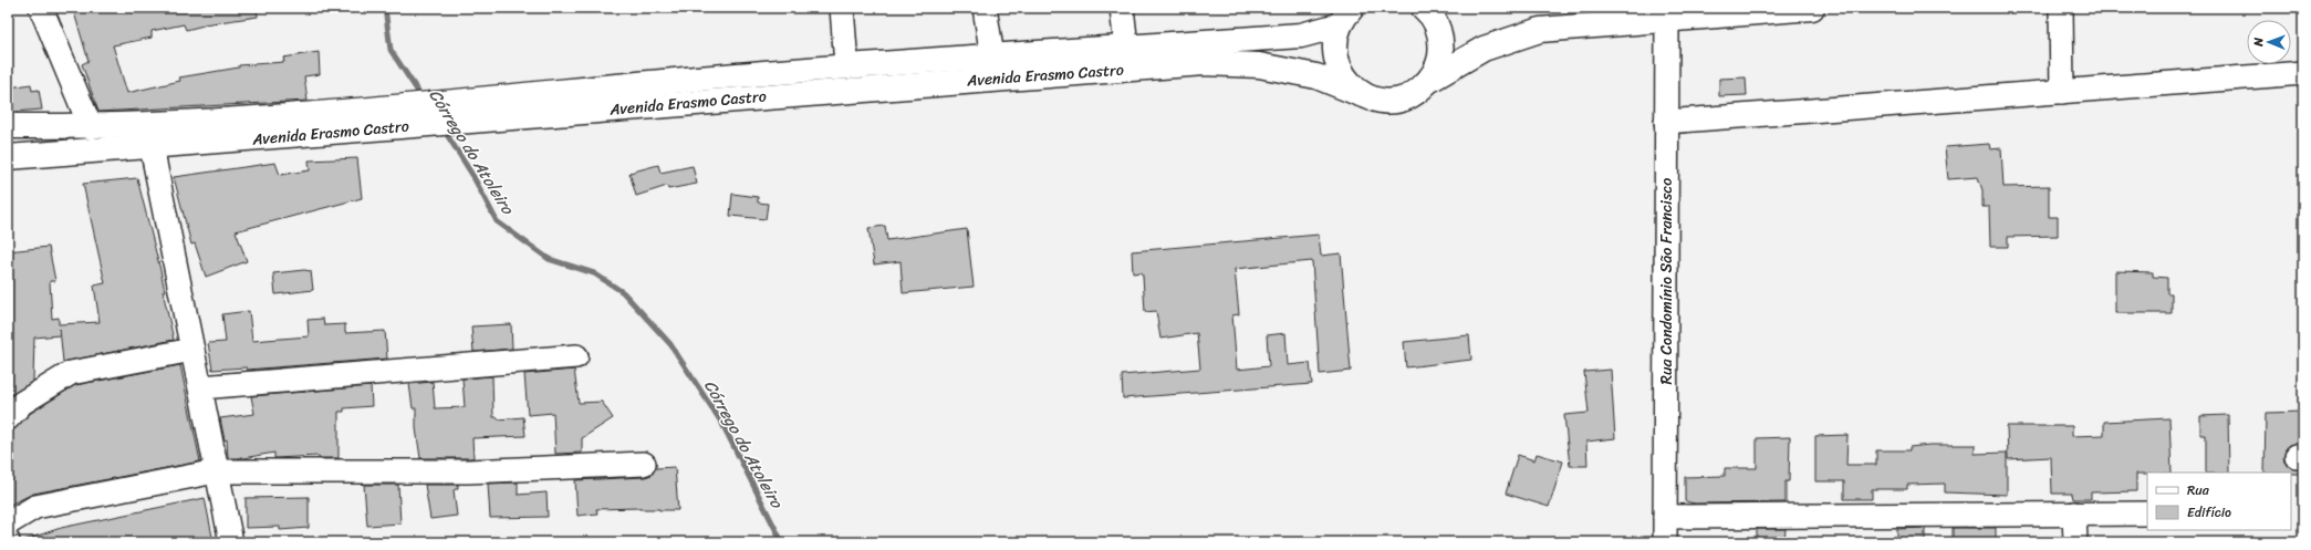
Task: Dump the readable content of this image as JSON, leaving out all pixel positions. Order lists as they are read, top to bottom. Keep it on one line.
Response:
{"streets":{"main road":["Avenida Erasmo Castro"],"street":["Rua Condomínio São Francisco"]},"water":["Córrego do Atoleiro"],"legend":["Rua","Edifício"],"north":"left"}
